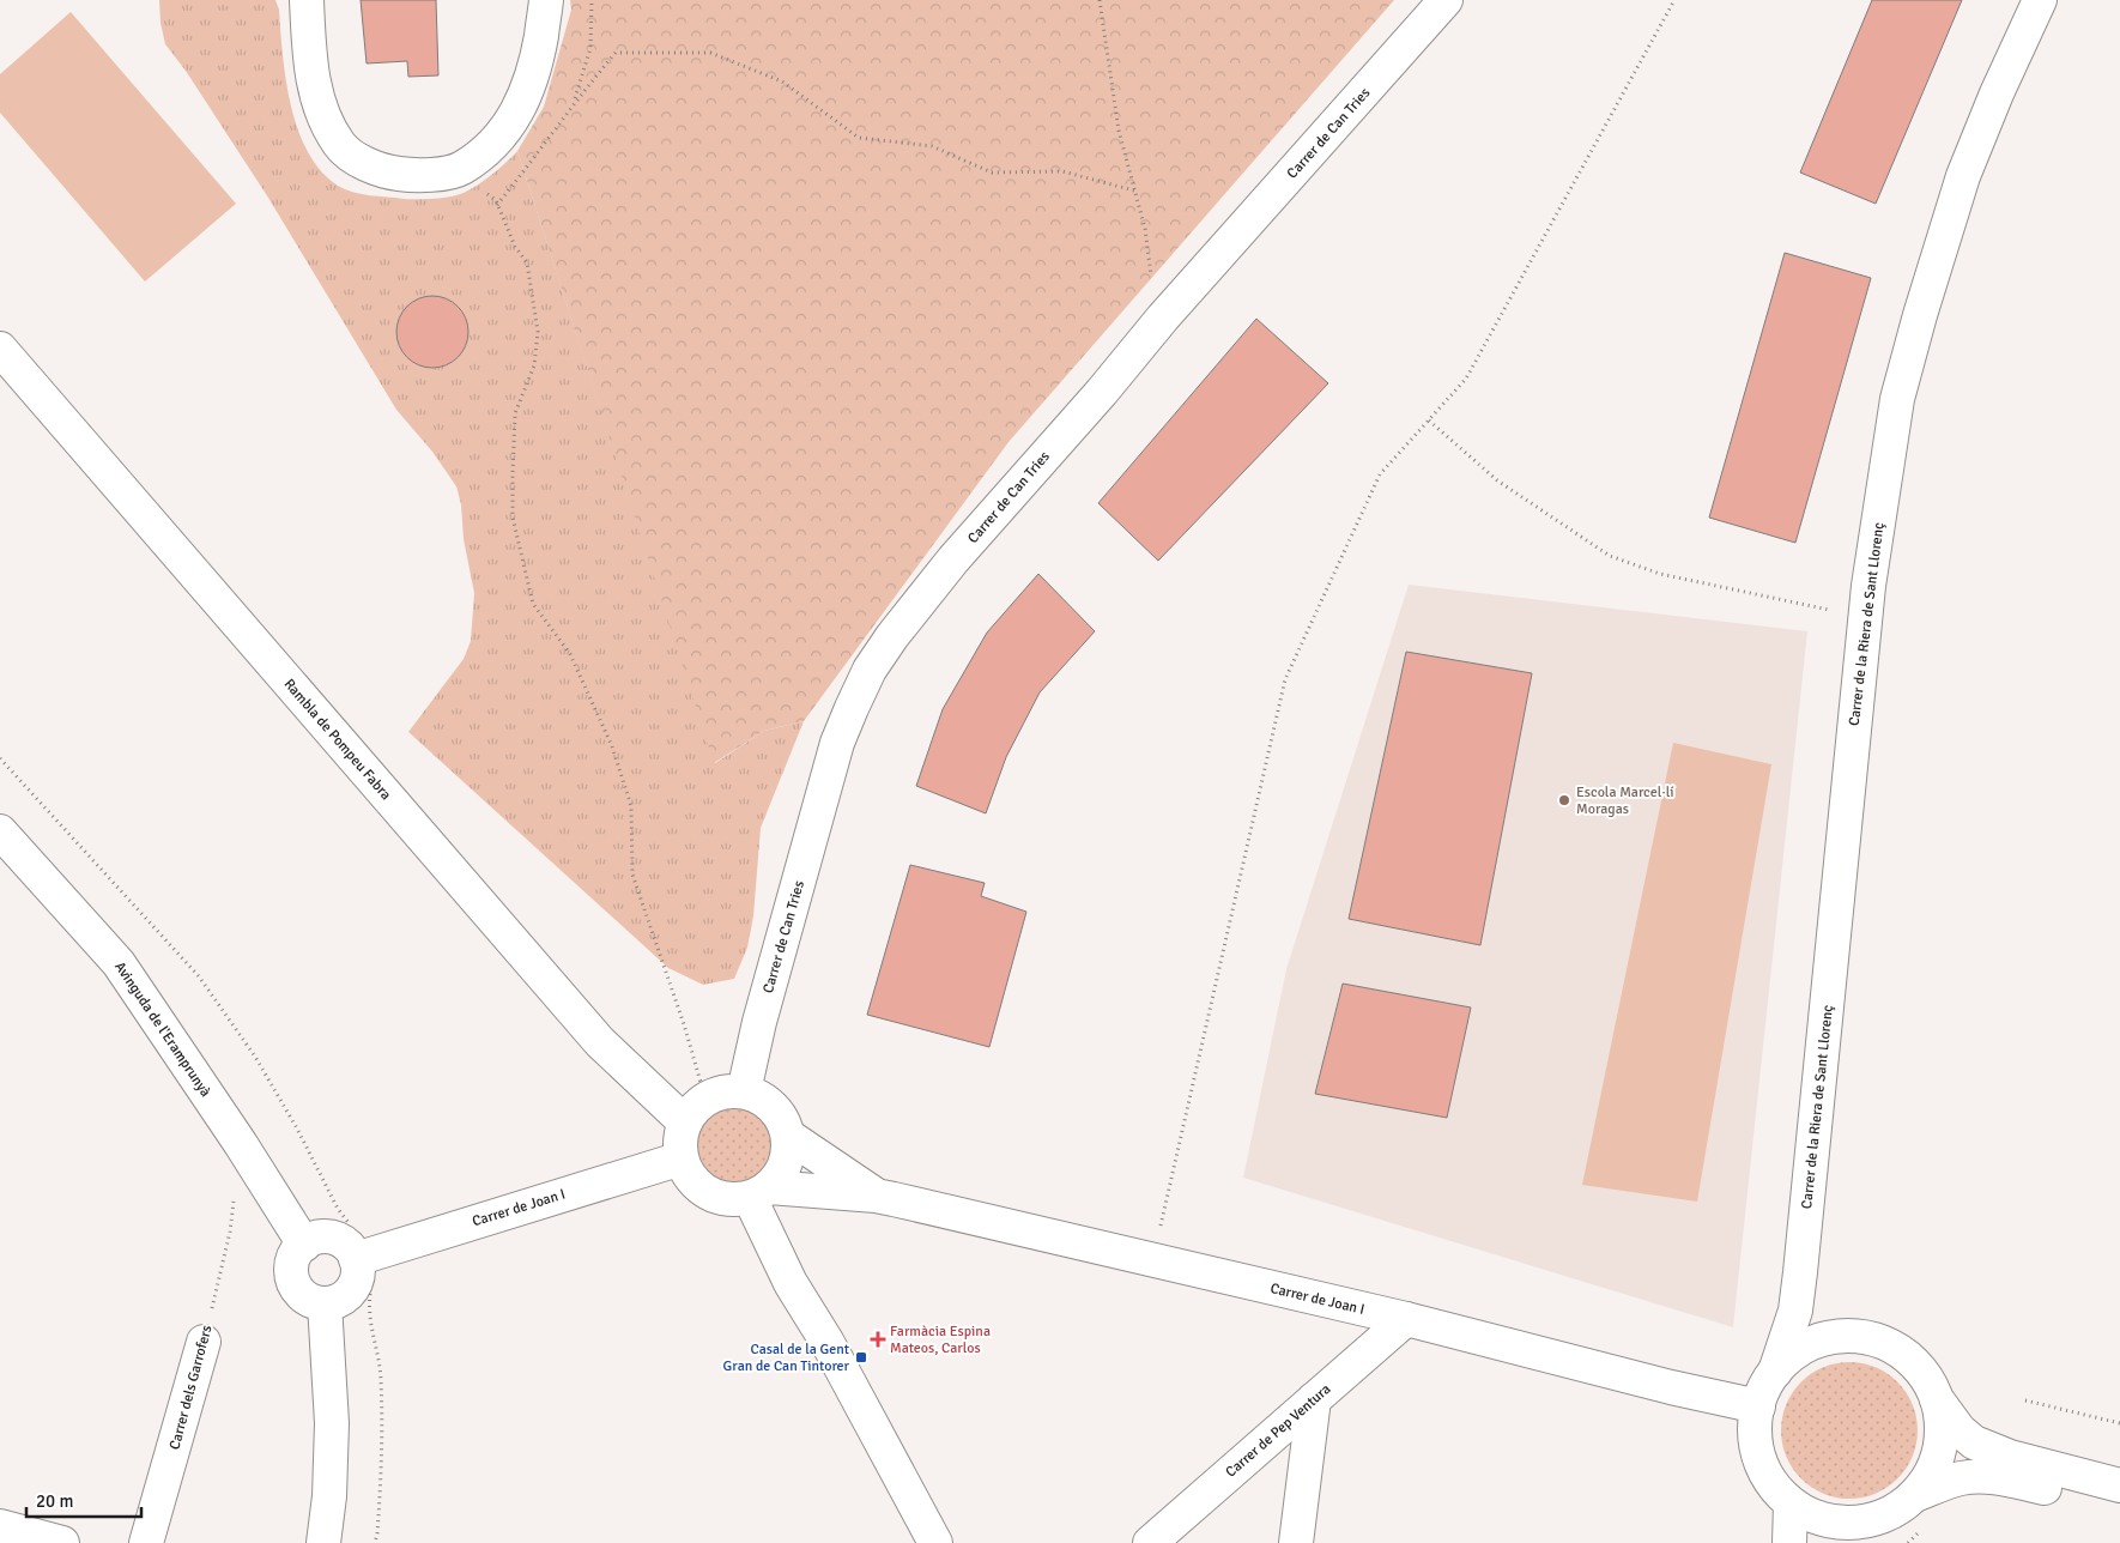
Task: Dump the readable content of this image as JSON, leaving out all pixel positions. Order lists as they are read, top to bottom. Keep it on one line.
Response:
{"streets":{"street":["Carrer de Can Tries","Carrer de la Riera de Sant Llorenç","Rambla de Pompeu Fabra","Avinguda de l'Eramprunyà","Carrer de Joan I","Carrer dels Garrofers","Carrer de Pep Ventura"]},"crossings":[["Carrer de Can Tries","Rambla de Pompeu Fabra"],["Carrer de Can Tries","Carrer de Joan I"],["Carrer de la Riera de Sant Llorenç","Carrer de Joan I"],["Rambla de Pompeu Fabra","Carrer de Joan I"],["Avinguda de l'Eramprunyà","Carrer de Joan I"],["Carrer de Joan I","Carrer de Pep Ventura"]],"places":{"other":["Escola Marcel·lí Moragas"],"health":["Farmàcia Espina Mateos, Carlos"],"transit":["Casal de la Gent Gran de Can Tintorer"]},"scale_bar":"20 m"}
